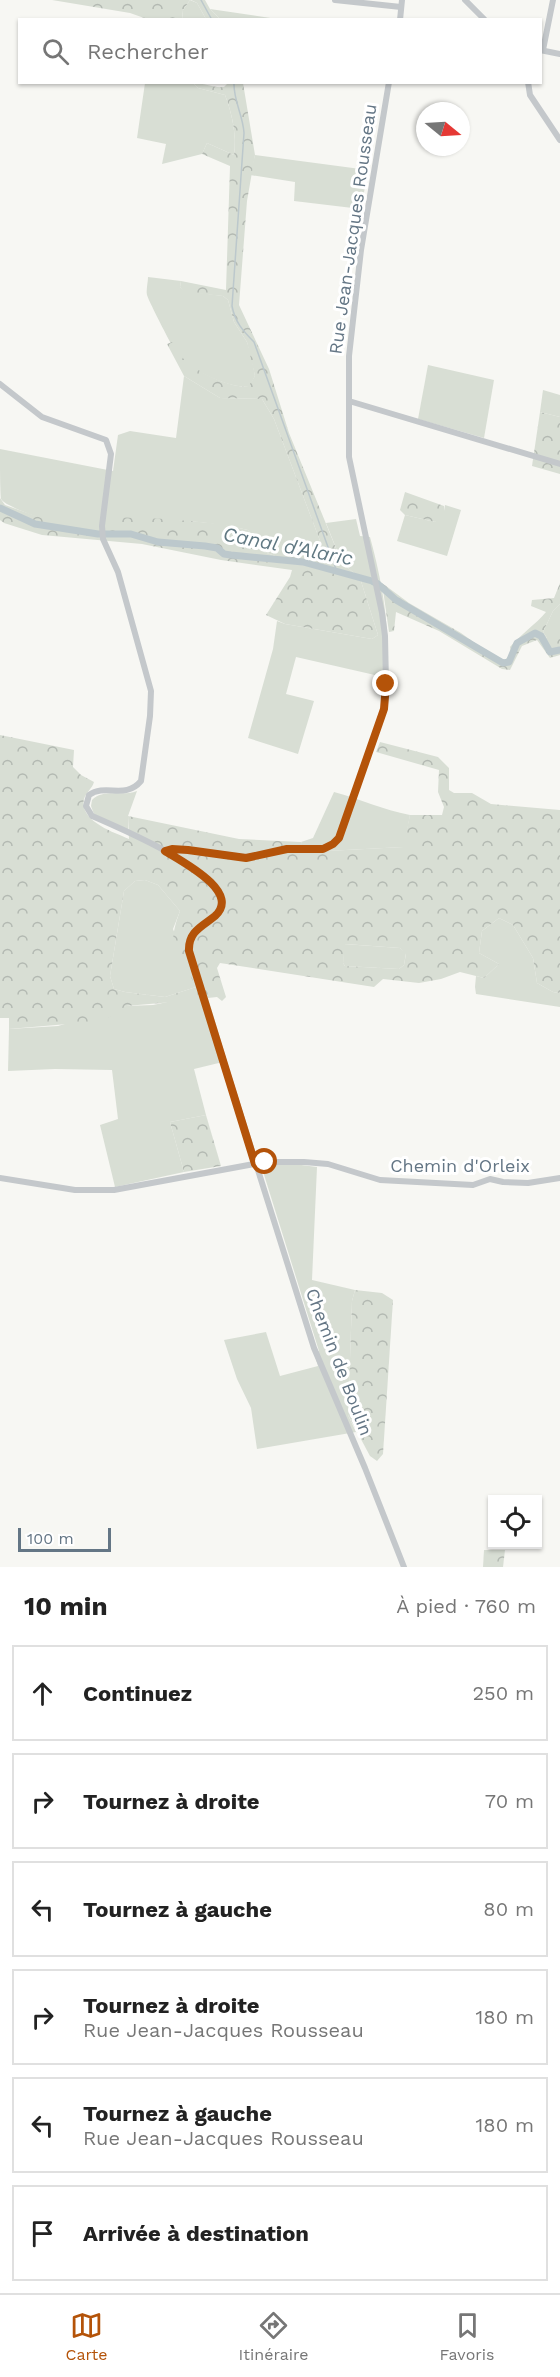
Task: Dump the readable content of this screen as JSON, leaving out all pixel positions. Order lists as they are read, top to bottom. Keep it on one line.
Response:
{"streets":{"street":["Rue Jean-Jacques Rousseau","Chemin d'Orleix","Chemin de Boulin"]},"crossings":[["Rue Jean-Jacques Rousseau","Chemin de Boulin"],["Chemin d'Orleix","Chemin de Boulin"]],"water":["Canal d'Alaric"],"scale_bar":"100 m","north":"right","page":{"search":"Rechercher","scale":"100 m","heading":["10 min","À pied · 760 m"],"list":[["Continuez","250 m"],["Tournez à droite","70 m"],["Tournez à gauche","80 m"],["Tournez à droite","Rue Jean-Jacques Rousseau","180 m"],["Tournez à gauche","Rue Jean-Jacques Rousseau","180 m"],"Arrivée à destination"],"nav":["Carte","Itinéraire","Favoris"]}}
